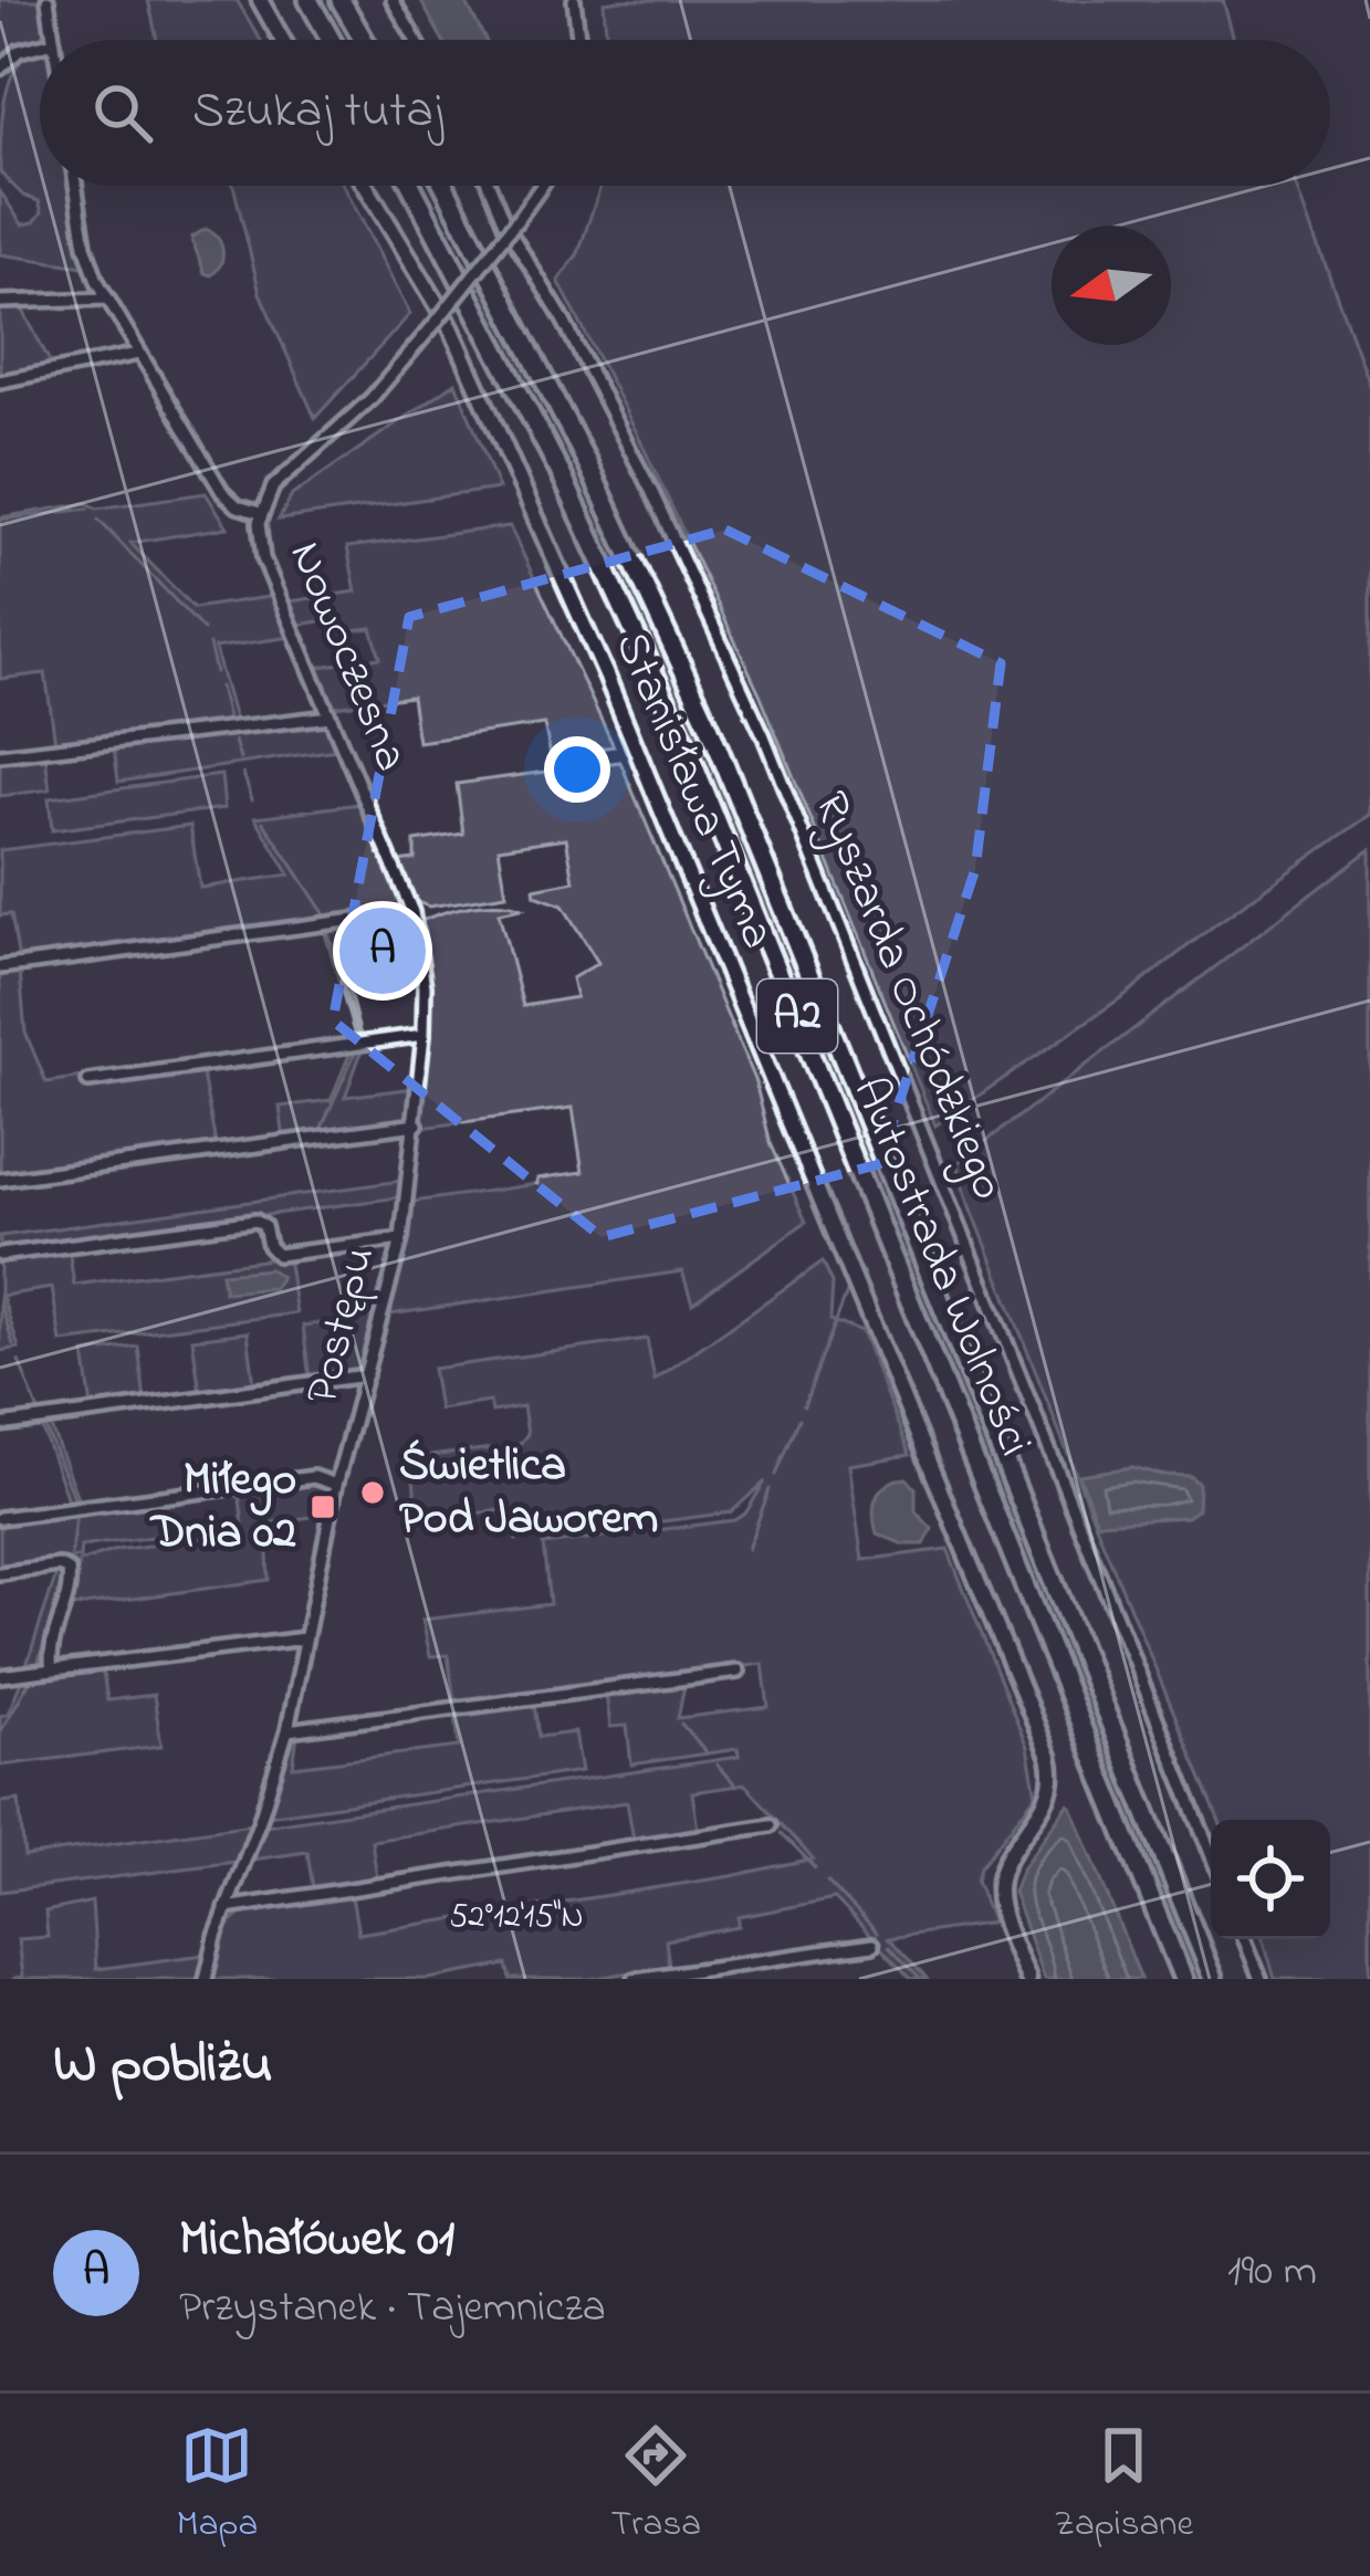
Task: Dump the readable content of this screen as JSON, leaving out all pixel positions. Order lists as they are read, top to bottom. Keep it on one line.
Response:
{"streets":{"highway":["A2","Autostrada Wolności"],"street":["Nowoczesna","Stanisława Tyma","Ryszarda Ochódzkiego","Postępu"]},"crossings":[["Nowoczesna","Postępu"]],"places":{"other":["Świetlica Pod Jaworem"],"transit":["Miłego Dnia 02"]},"north":"left","page":{"search":"Szukaj tutaj","pins":"A","heading":"W pobliżu","list":[{"mark":"A","name":"Michałówek 01","note":"Przystanek · Tajemnicza","value":"190 m"}],"nav":["Mapa","Trasa","Zapisane"]},"coordinates":["52°12'15\"N"]}
